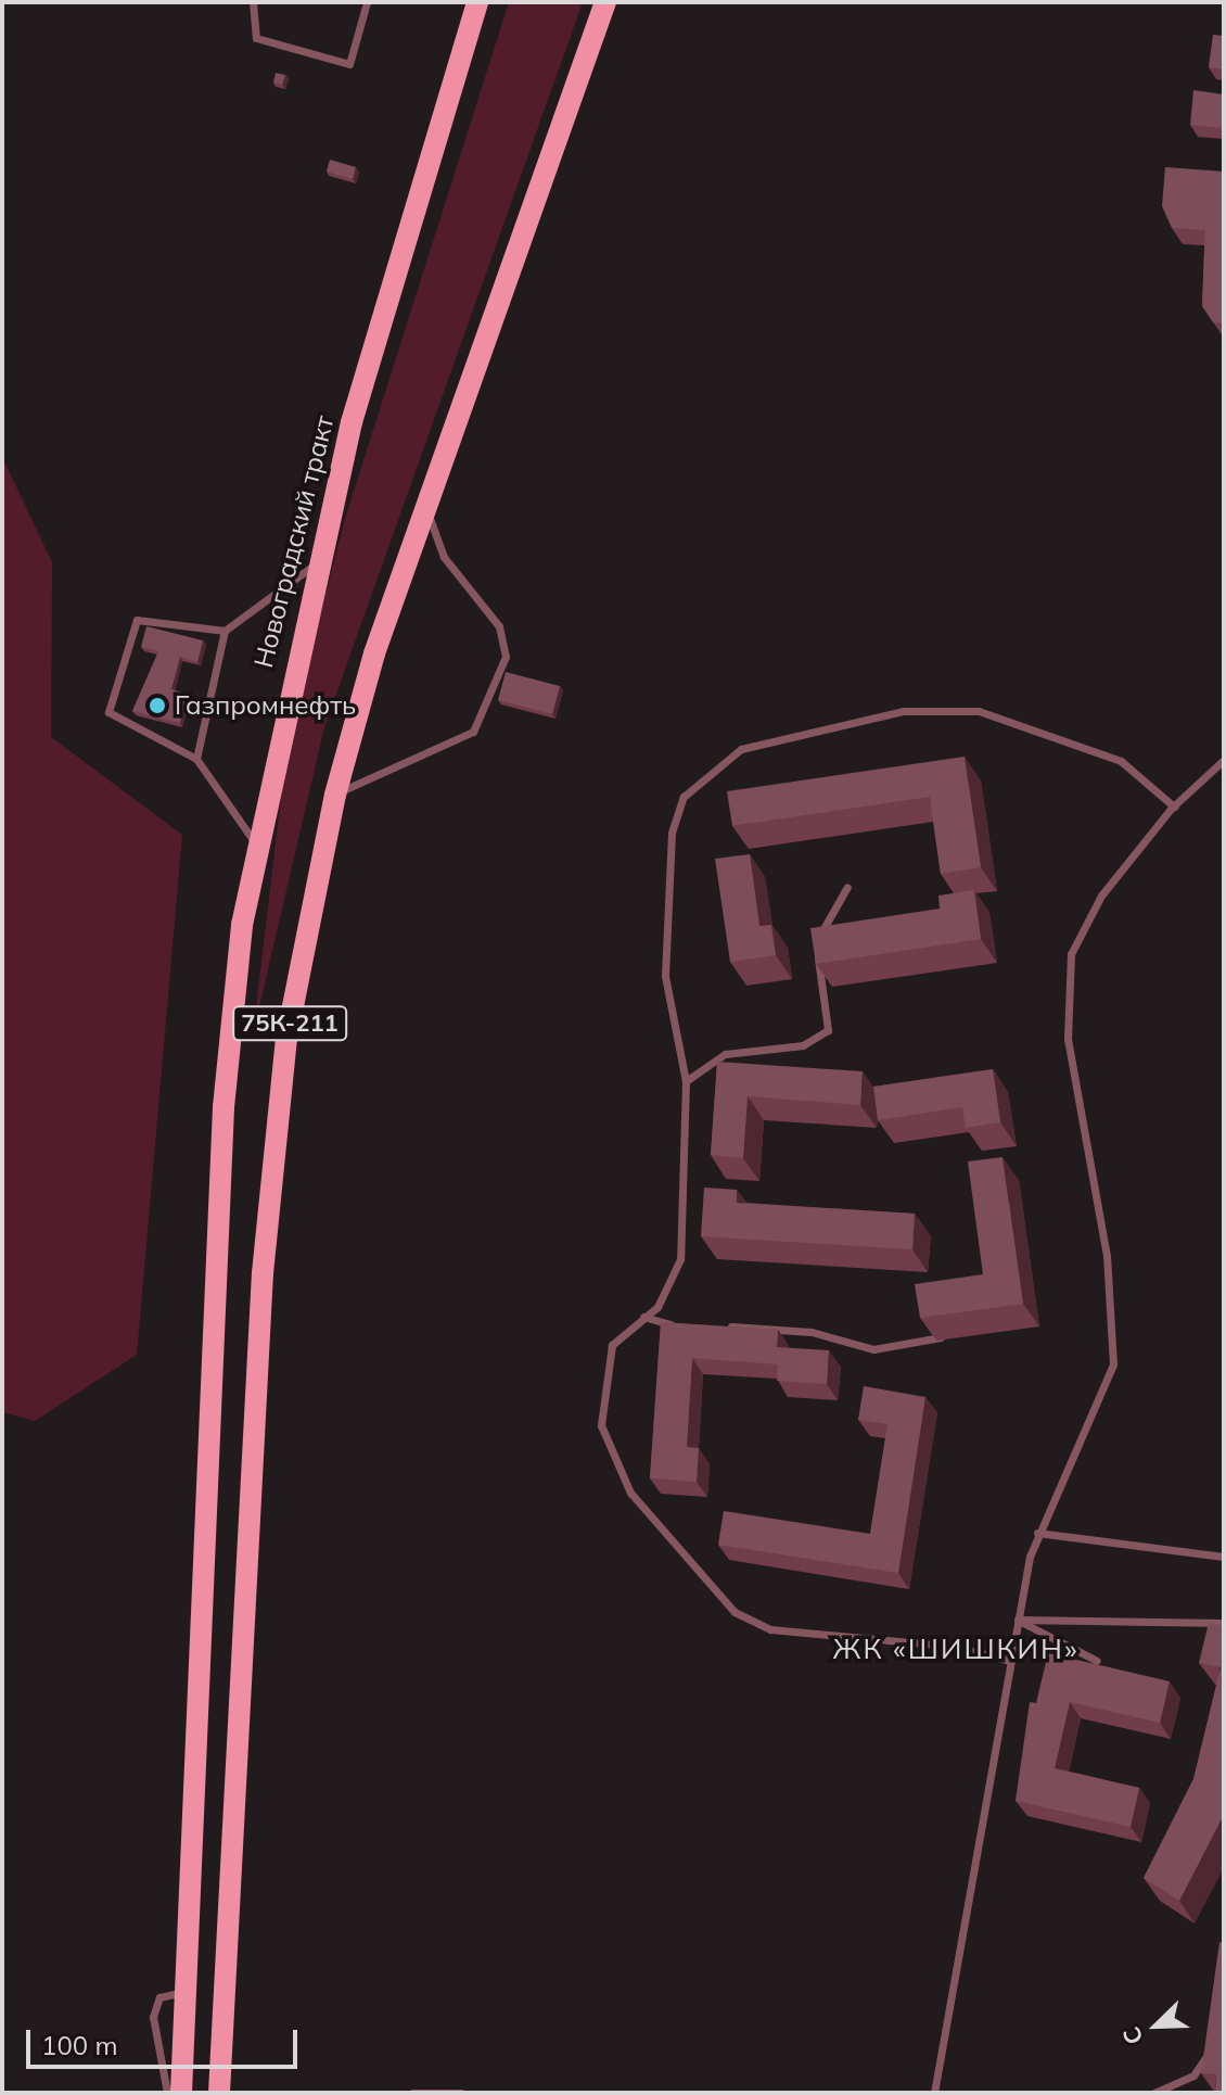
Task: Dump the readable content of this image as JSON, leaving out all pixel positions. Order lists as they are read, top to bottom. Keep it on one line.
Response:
{"streets":{"main road":["Новоградский тракт","75К-211"]},"districts":["ЖК «ШИШКИН»"],"places":["Газпромнефть"],"scale_bar":"100 m","north":"bottom left"}
